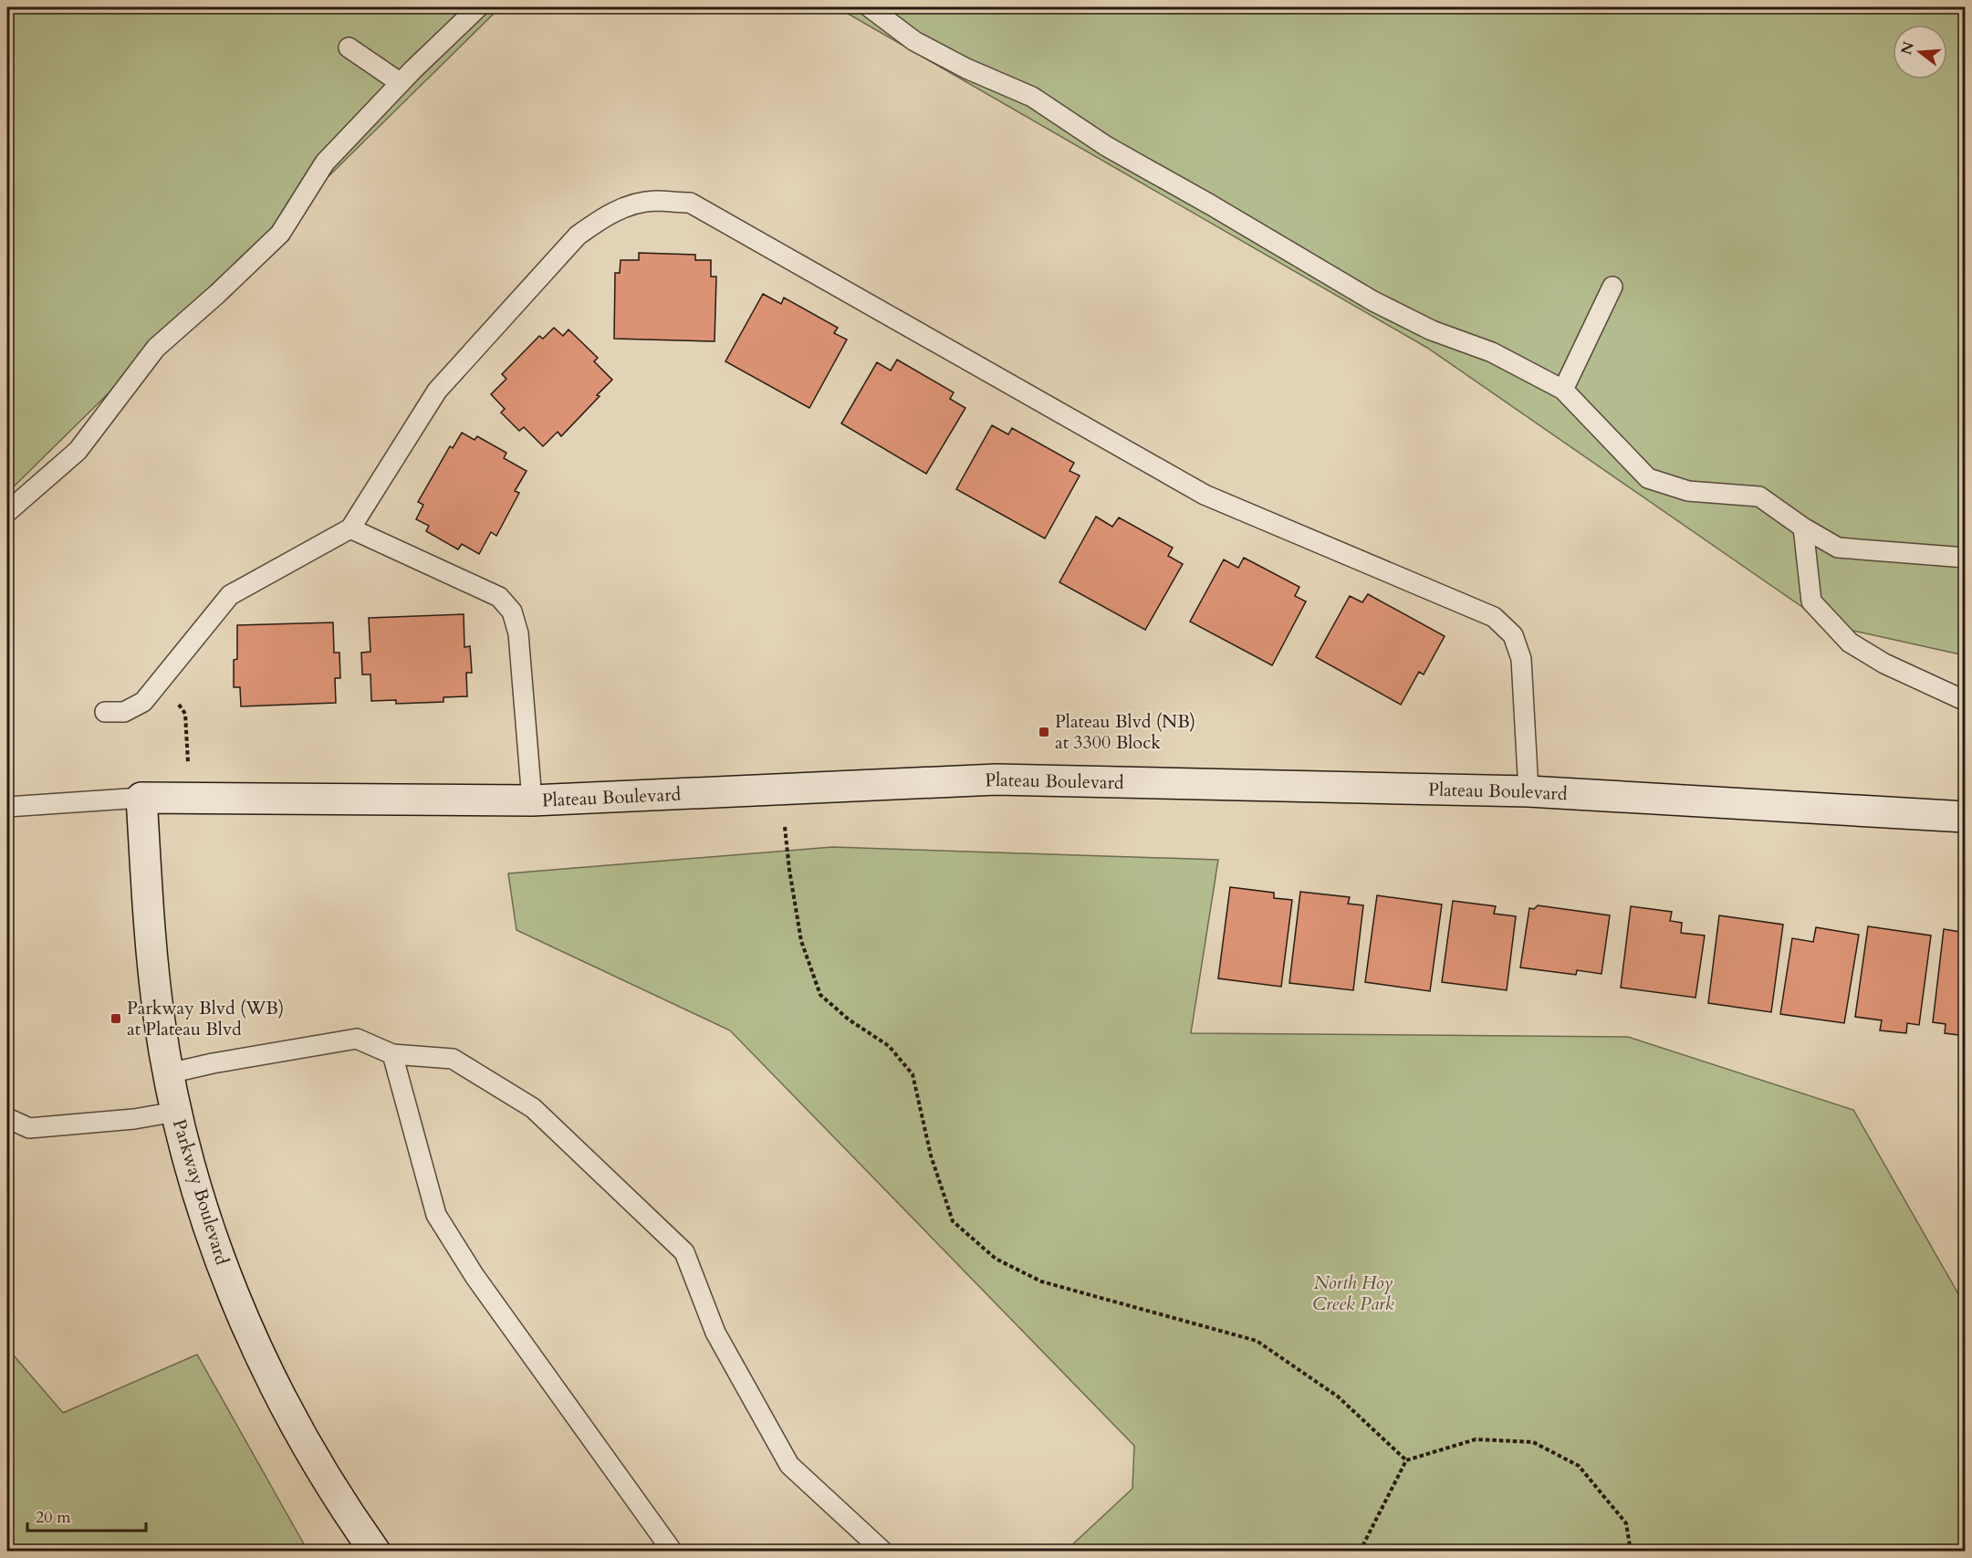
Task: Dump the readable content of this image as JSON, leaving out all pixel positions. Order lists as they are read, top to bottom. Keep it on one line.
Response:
{"streets":{"street":["Plateau Boulevard","Parkway Boulevard"]},"crossings":[["Plateau Boulevard","Parkway Boulevard"]],"parks":["North Hoy Creek Park"],"places":{"transit":["Plateau Blvd (NB) at 3300 Block","Parkway Blvd (WB) at Plateau Blvd"]},"scale_bar":"20 m","north":"left"}
